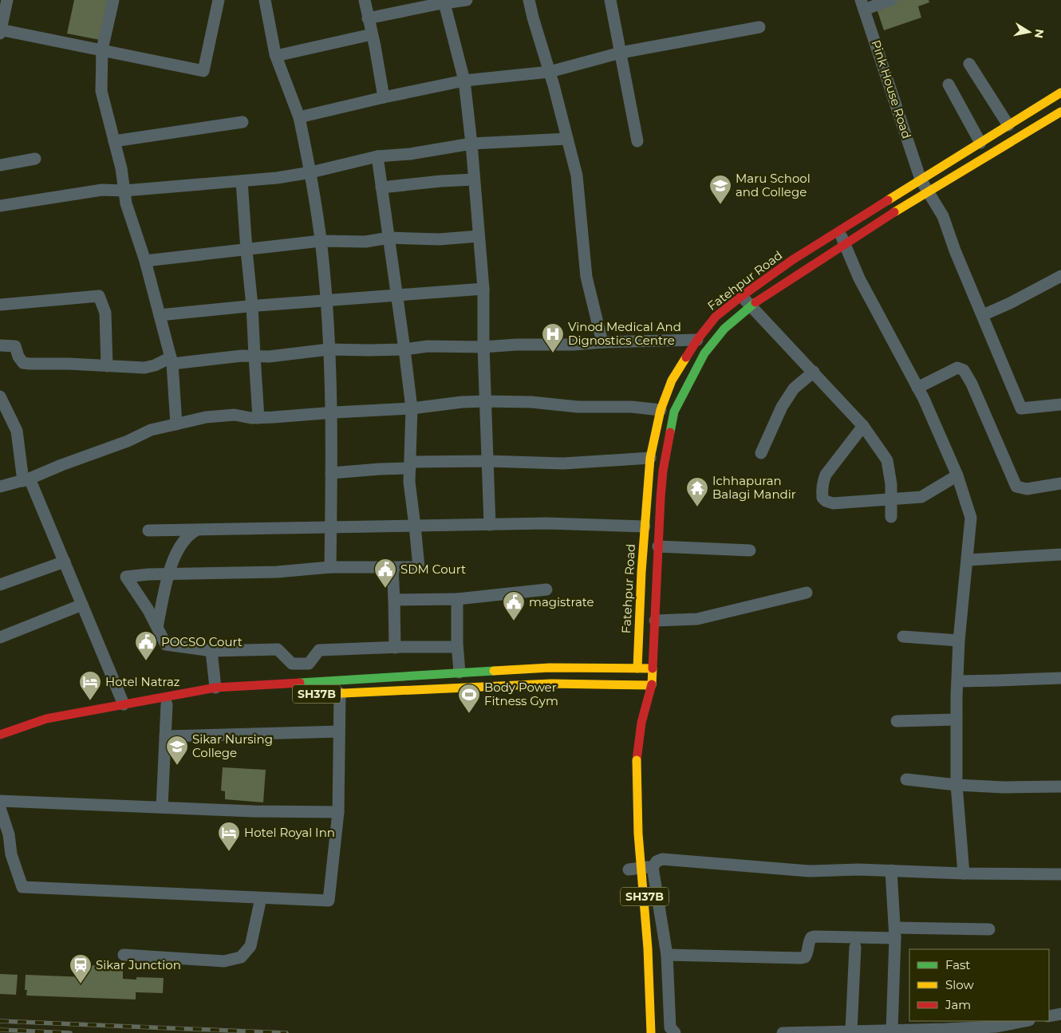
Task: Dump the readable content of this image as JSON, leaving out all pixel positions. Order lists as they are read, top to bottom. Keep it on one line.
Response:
{"streets":{"main road":["Fatehpur Road","SH37B"],"street":["Pink House Road"]},"crossings":[["Pink House Road","Fatehpur Road"],["Fatehpur Road","SH37B"]],"places":{"school or university":["Maru School and College","Sikar Nursing College"],"hospital":["Vinod Medical And Dignostics Centre"],"temple":["Ichhapuran Balagi Mandir"],"public building":["SDM Court","magistrate","POCSO Court"],"hotel":["Hotel Natraz","Hotel Royal Inn"],"sports":["Body Power Fitness Gym"],"station":["Sikar Junction"]},"legend":["Fast","Slow","Jam"],"north":"right"}
